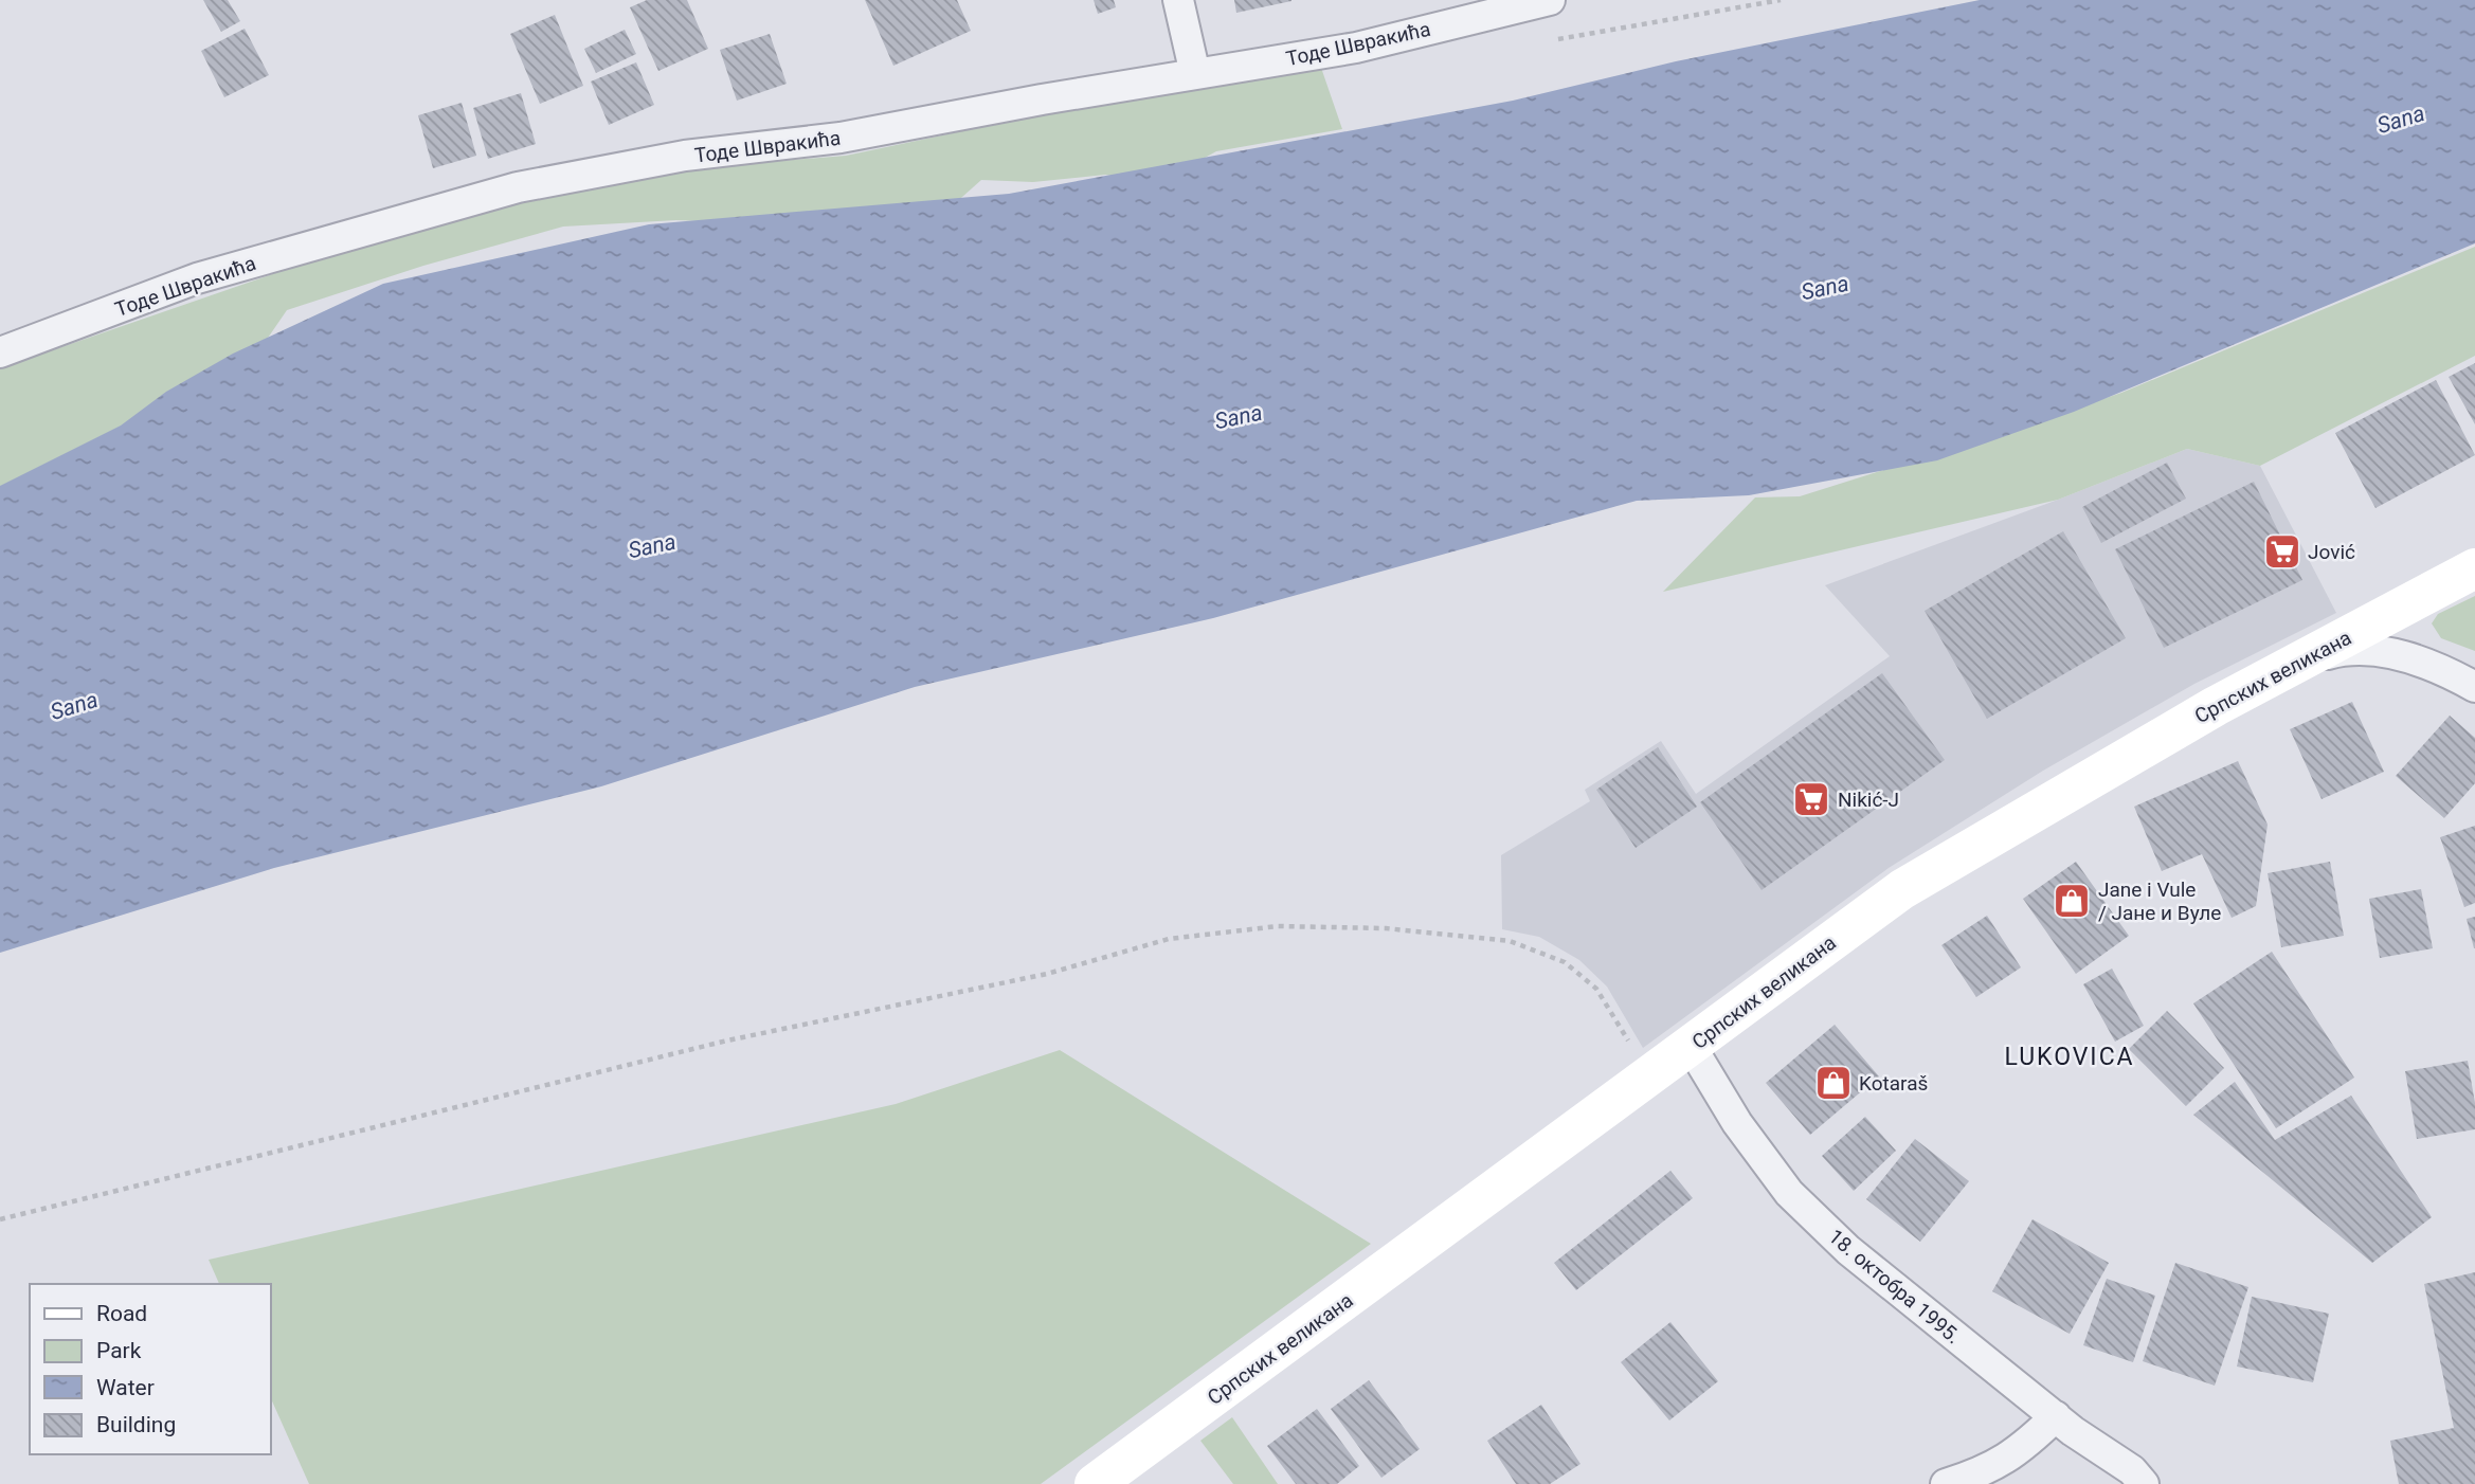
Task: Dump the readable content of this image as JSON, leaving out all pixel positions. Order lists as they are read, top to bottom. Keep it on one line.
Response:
{"streets":{"main road":["Српских великана"],"street":["Тоде Швракића","18. октобра 1995."]},"crossings":[["Српских великана","18. октобра 1995."]],"districts":["LUKOVICA"],"water":["Sana"],"places":{"supermarket":["Jović","Nikić-J"],"shop":["Jane i Vule / Јане и Вуле","Kotaraš"]},"legend":["Road","Park","Water","Building"]}
